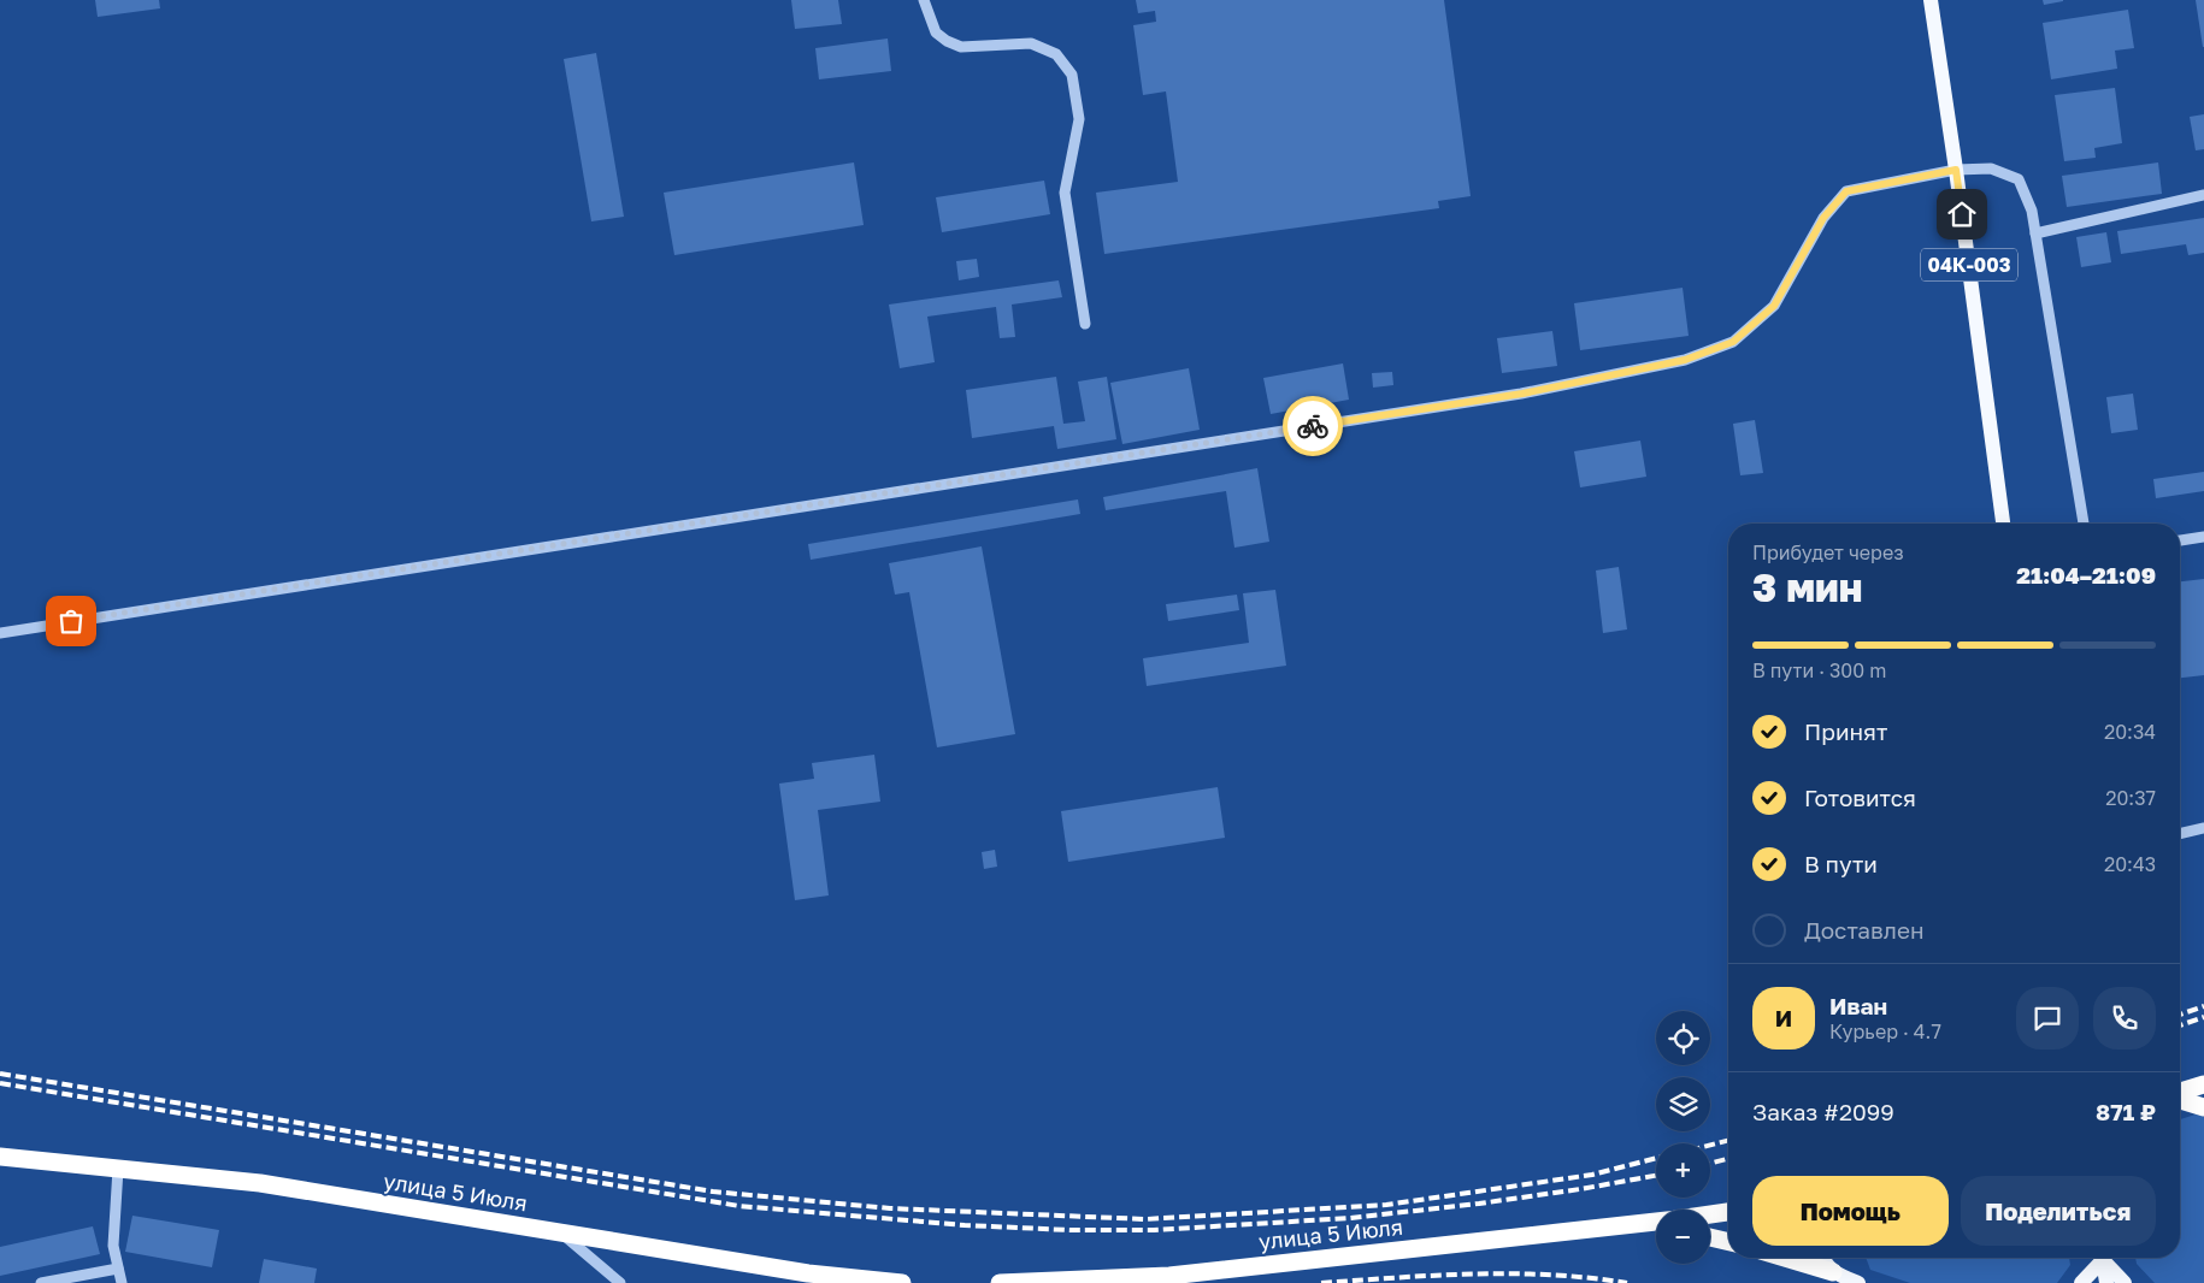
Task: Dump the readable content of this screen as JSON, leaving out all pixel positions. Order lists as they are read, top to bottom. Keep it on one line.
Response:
{"streets":{"highway":["улица 5 Июля"],"main road":["04К-003"]},"page":{"heading":["3 мин","Прибудет через","21:04–21:09"],"panel":["Иван","Курьер · 4.7","Заказ #2099","871 ₽"],"bar":"В пути · 300 m","list":[["Принят","20:34"],["Готовится","20:37"],["В пути","20:43"],"Доставлен"],"round":"И","map_buttons":["+","−"],"buttons":["Помощь","Поделиться"]}}
